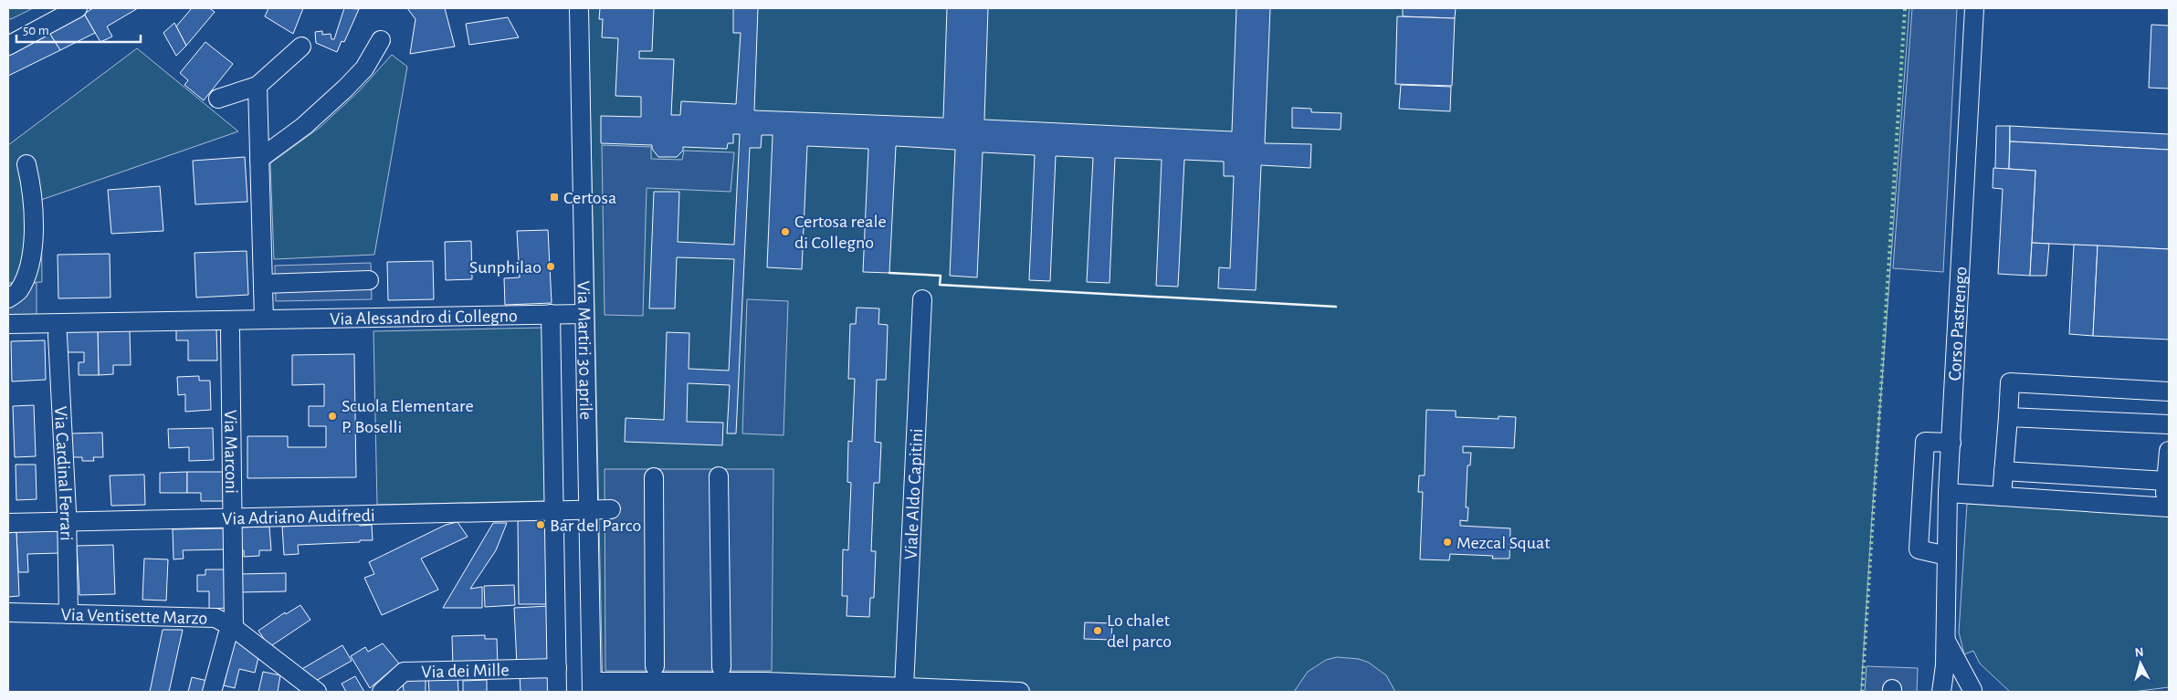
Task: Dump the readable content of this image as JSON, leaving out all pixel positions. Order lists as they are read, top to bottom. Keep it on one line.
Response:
{"streets":{"street":["Via Alessandro di Collegno","Corso Pastrengo","Via Martiri 30 aprile","Via Marconi","Via Cardinal Ferrari","Viale Aldo Capitini","Via Adriano Audifredi","Via Ventisette Marzo","Via dei Mille"]},"crossings":[["Via Alessandro di Collegno","Via Martiri 30 aprile"],["Via Martiri 30 aprile","Via Adriano Audifredi"],["Via Martiri 30 aprile","Via dei Mille"],["Via Marconi","Via Adriano Audifredi"],["Via Marconi","Via Ventisette Marzo"],["Via Cardinal Ferrari","Via Adriano Audifredi"],["Via Cardinal Ferrari","Via Ventisette Marzo"]],"places":{"transit":["Certosa"],"other":["Certosa reale di Collegno","Sunphilao","Scuola Elementare P. Boselli","Bar del Parco","Mezcal Squat","Lo chalet del parco"]},"scale_bar":"50 m","north":"top"}
